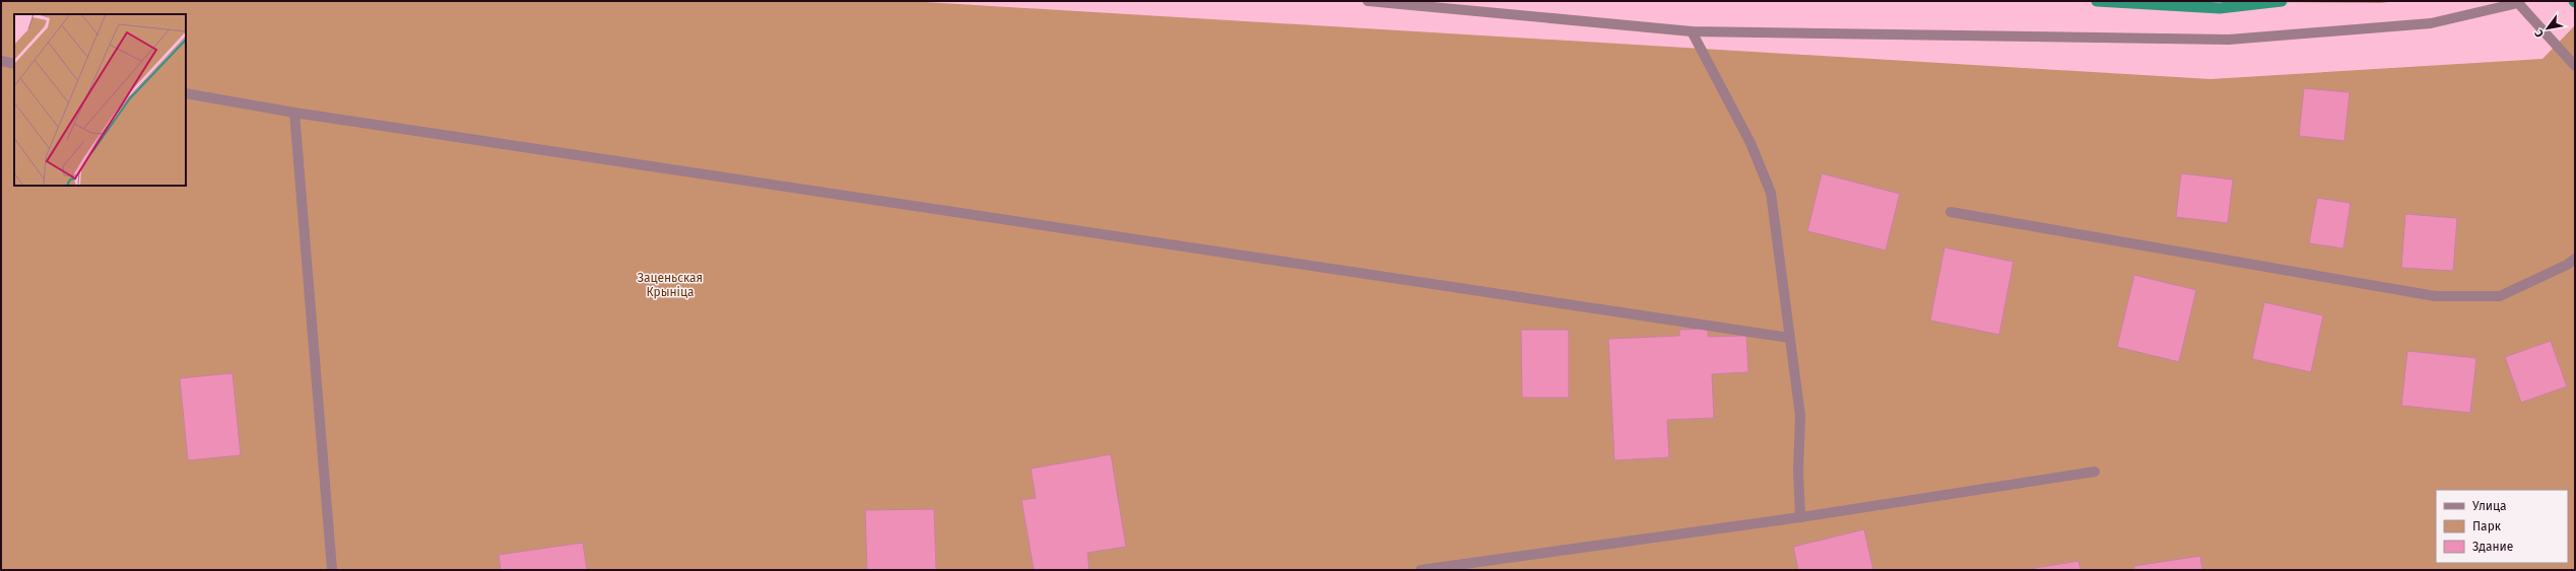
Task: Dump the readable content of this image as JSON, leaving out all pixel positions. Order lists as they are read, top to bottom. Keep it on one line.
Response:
{"parks":["Заценьская Крыніца"],"legend":["Улица","Парк","Здание"],"north":"bottom left"}
